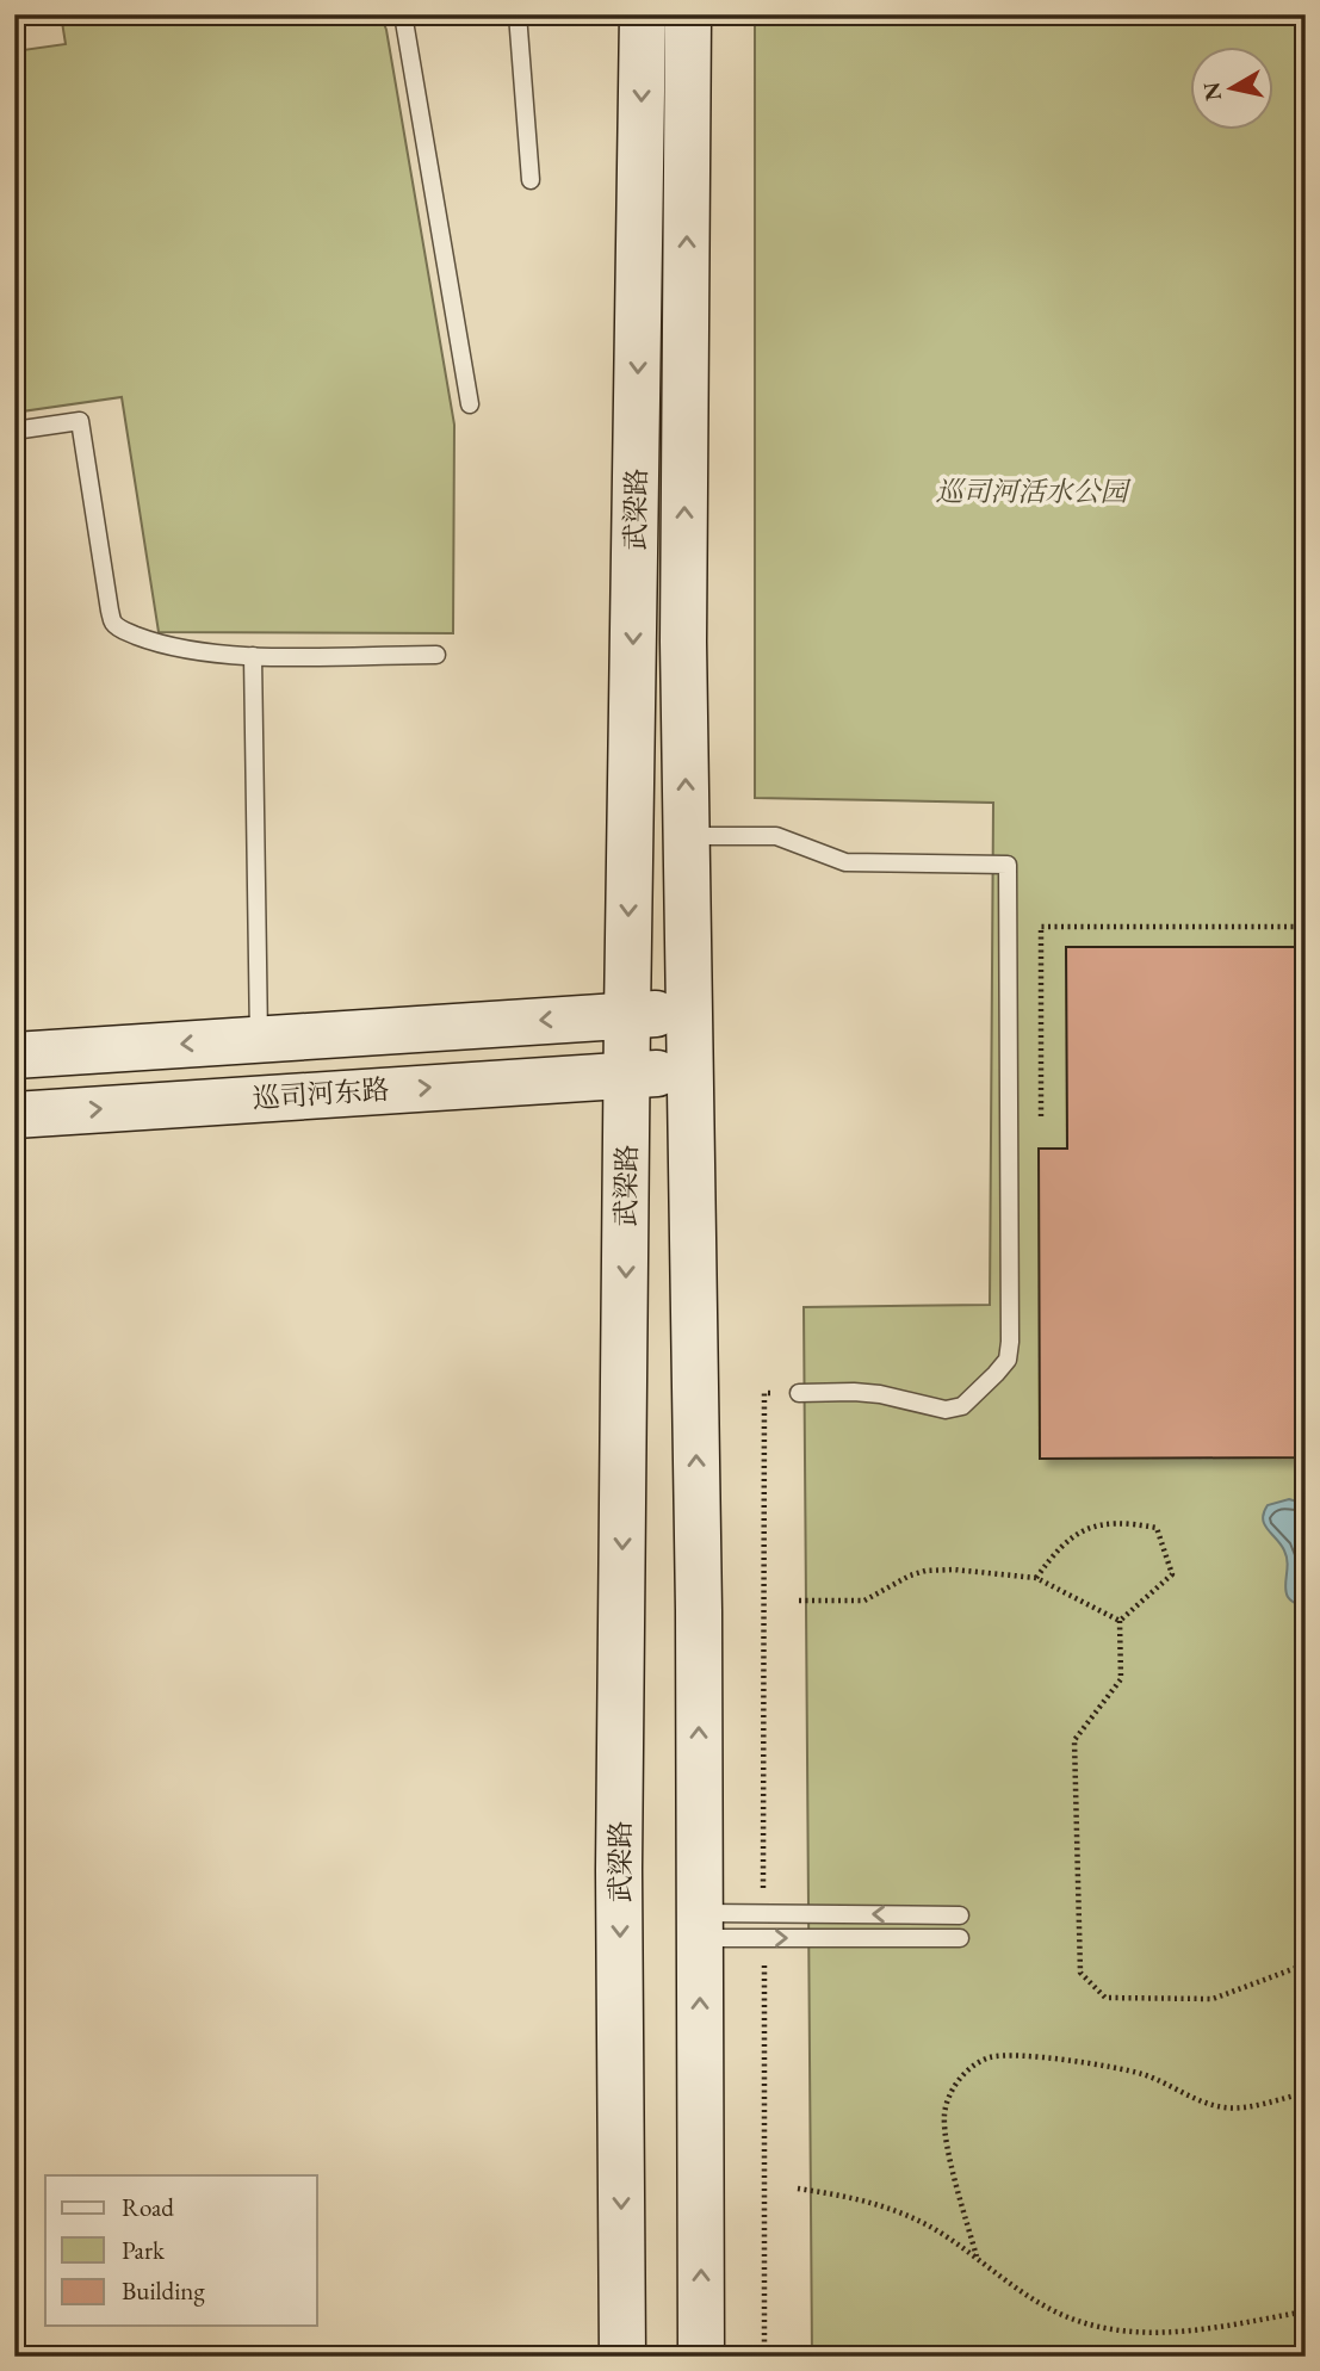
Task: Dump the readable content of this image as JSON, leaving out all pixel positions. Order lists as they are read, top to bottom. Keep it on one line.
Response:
{"streets":{"main road":["武梁路","巡司河东路"]},"crossings":[["武梁路","巡司河东路"]],"parks":["巡司河活水公园"],"legend":["Road","Park","Building"],"north":"left"}
